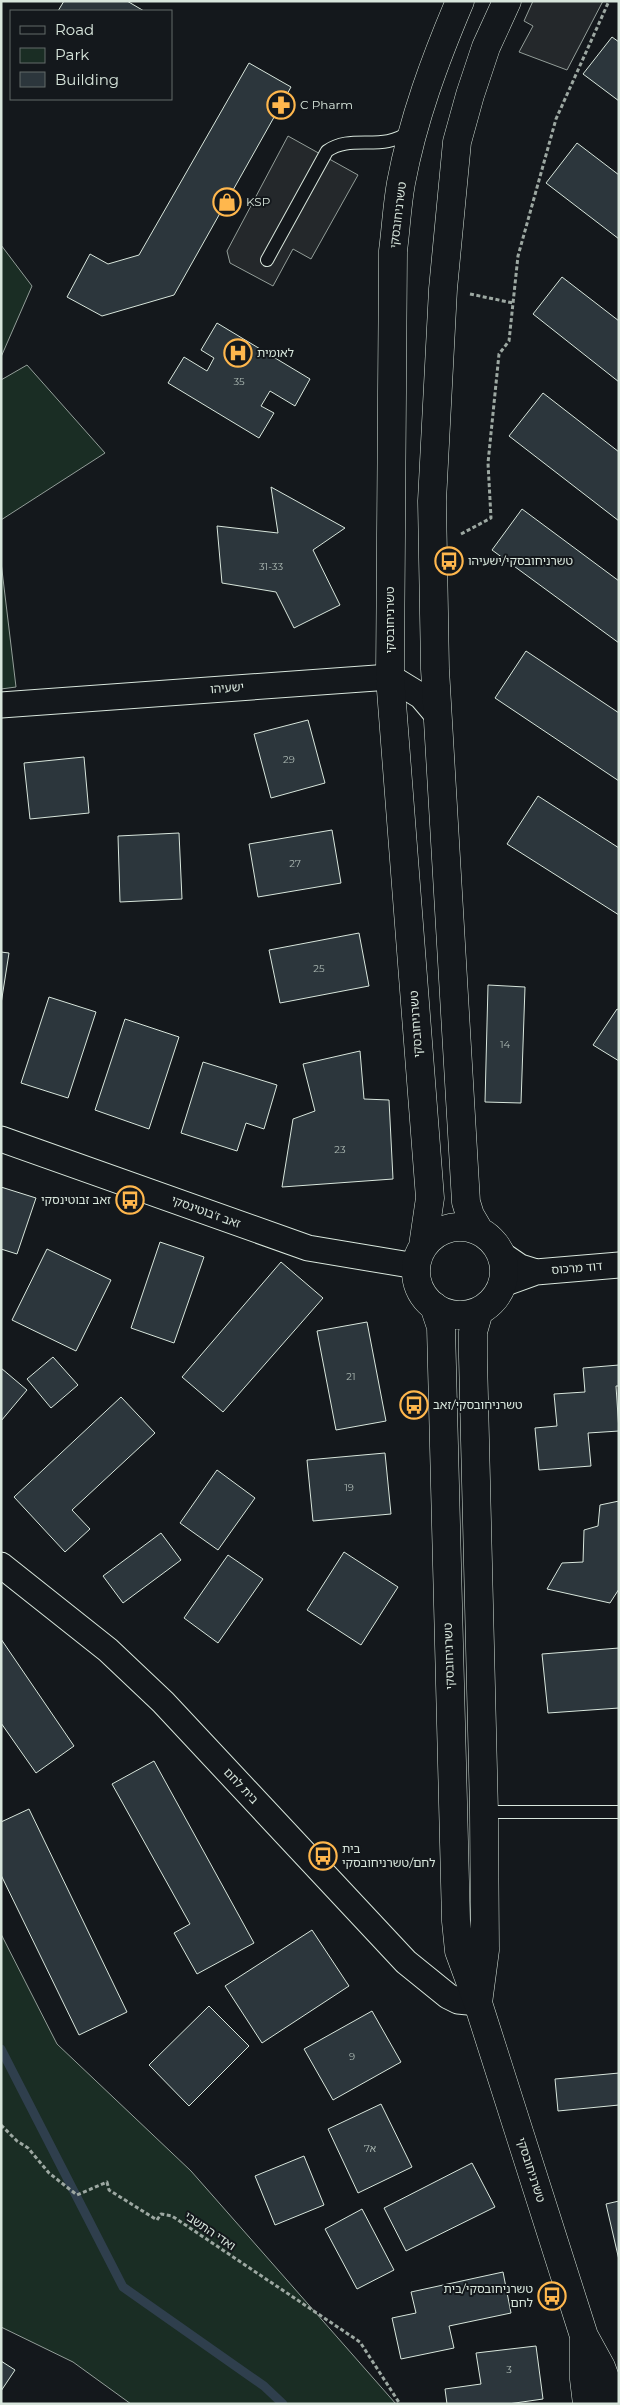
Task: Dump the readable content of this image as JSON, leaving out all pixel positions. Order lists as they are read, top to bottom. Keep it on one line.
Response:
{"streets":{"street":["טשרניחובסקי","ישעיהו","זאב ז'בוטינסקי","דוד מרכוס","בית לחם"],"path":["ואדי התשבי"]},"crossings":[["טשרניחובסקי","ישעיהו"],["טשרניחובסקי","זאב ז'בוטינסקי"],["טשרניחובסקי","דוד מרכוס"],["טשרניחובסקי","בית לחם"],["זאב ז'בוטינסקי","דוד מרכוס"]],"places":{"pharmacy":["C Pharm"],"shop":["KSP"],"hospital":["לאומית"],"bus stop":["טשרניחובסקי/ישעיהו","זאב זבוטינסקי","טשרניחובסקי/זאב","בית לחם/טשרניחובסקי","טשרניחובסקי/בית לחם"]},"house_numbers":["35","31-33","29","27","25","14","23","21","19","9","7א","3"],"legend":["Road","Park","Building"]}
